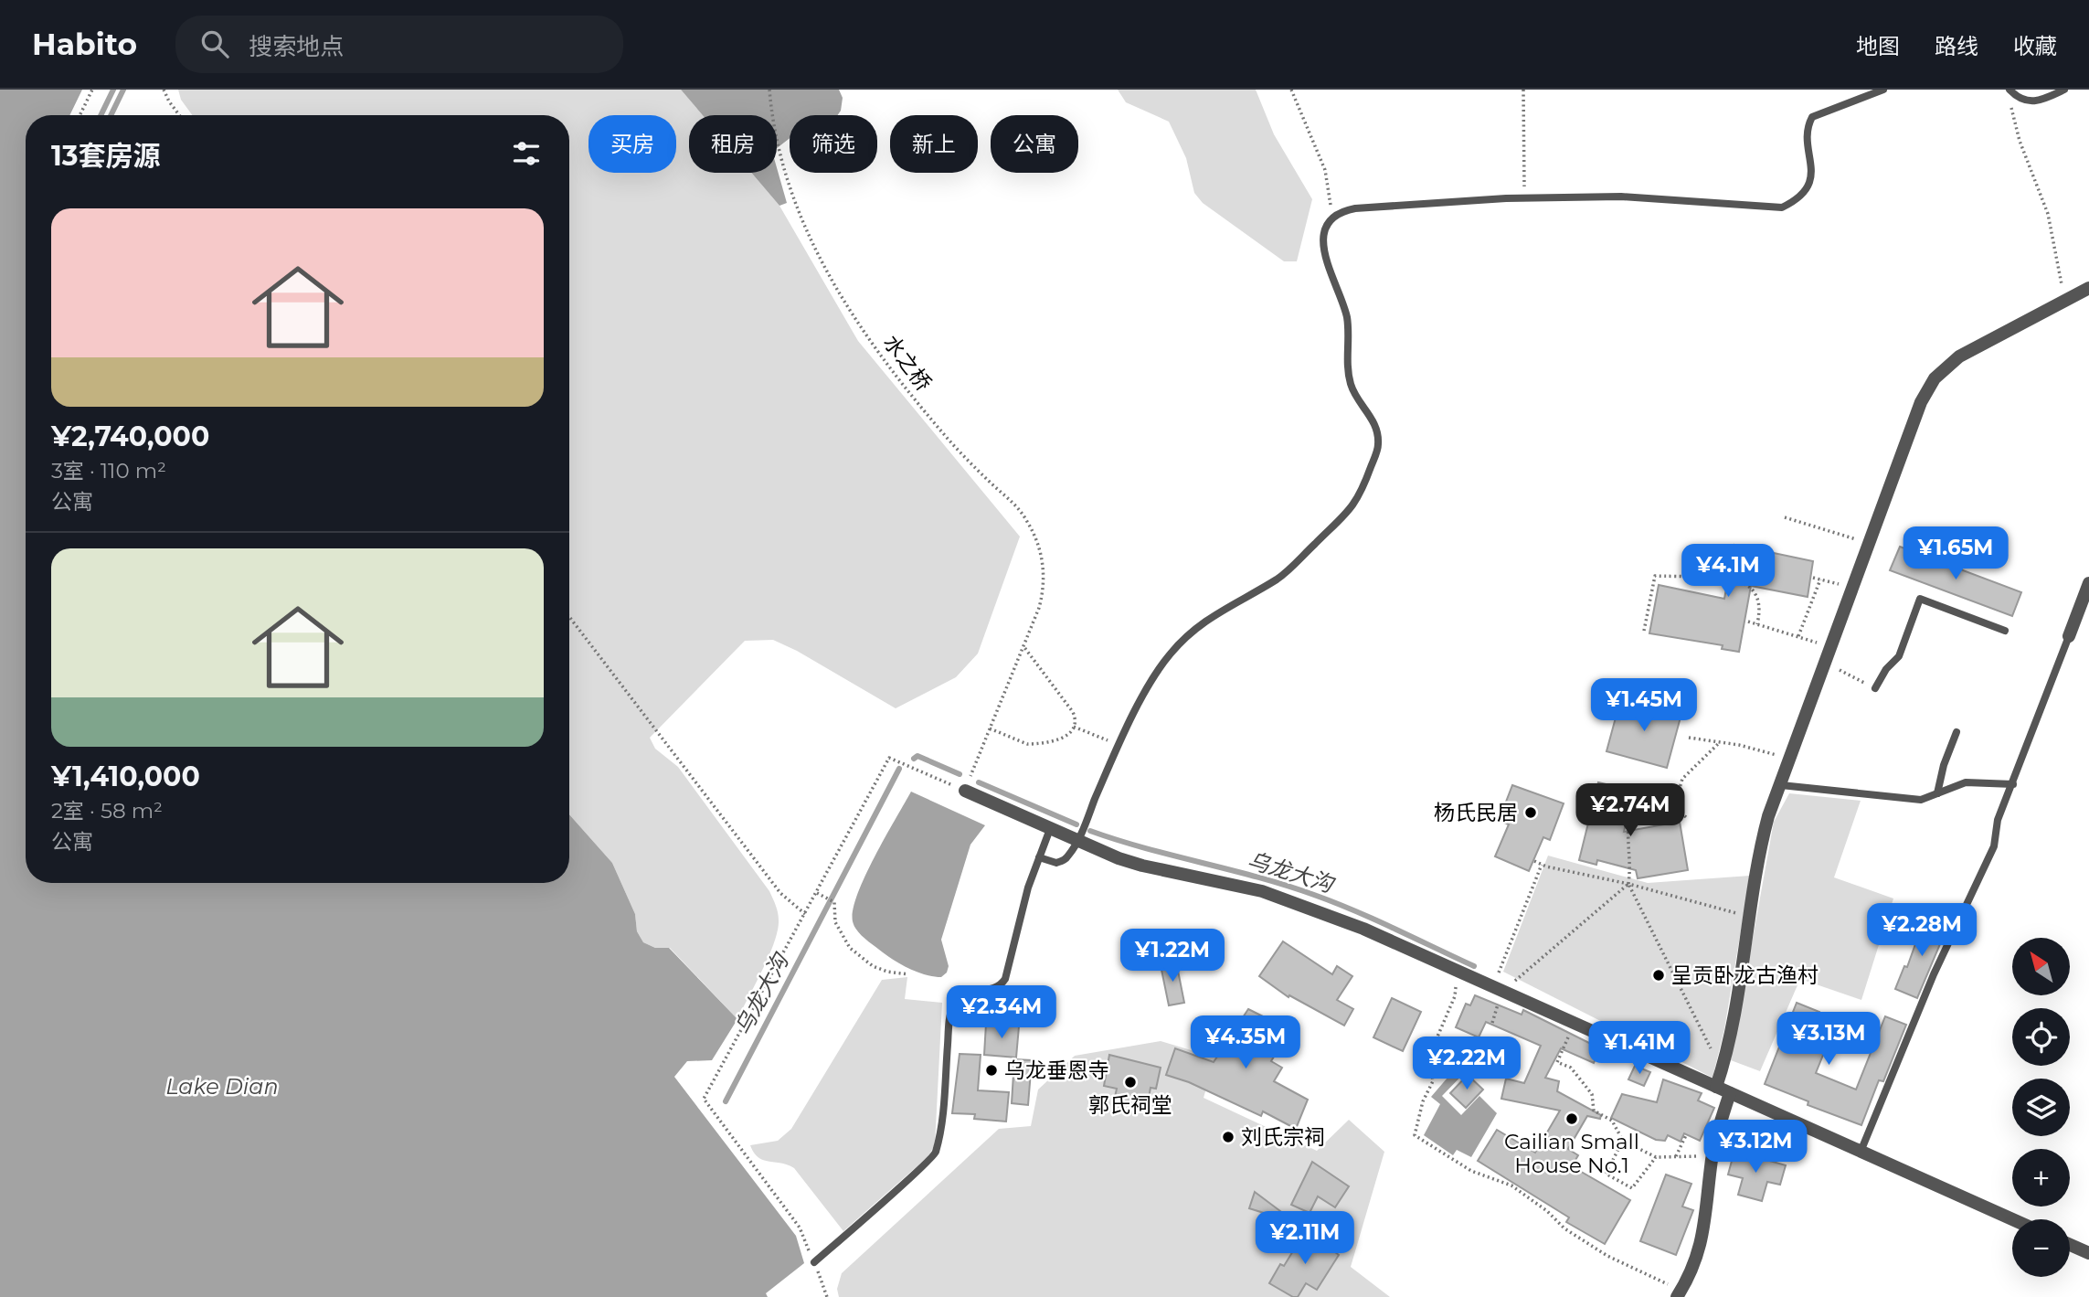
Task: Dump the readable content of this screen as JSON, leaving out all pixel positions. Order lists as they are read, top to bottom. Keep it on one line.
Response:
{"streets":{"path":["水之桥"]},"water":["乌龙大沟","Lake Dian"],"places":["杨氏民居","呈贡卧龙古渔村","乌龙垂恩寺","郭氏祠堂","Cailian Small House No.1","刘氏宗祠"],"north":"top left","page":{"header":"Habito","search":"搜索地点","nav":["地图","路线","收藏"],"chip":["买房","租房","筛选","新上","公寓"],"heading":"13套房源","list":[{"name":"¥2,740,000","note":"3室 · 110 m² · 公寓"},{"name":"¥1,410,000","note":"2室 · 58 m² · 公寓"}],"price":["¥1.65M","¥4.1M","¥1.45M","¥2.74M","¥2.28M","¥1.22M","¥2.34M","¥3.13M","¥4.35M","¥1.41M","¥2.22M","¥3.12M","¥2.11M"],"map_buttons":["+","−"]}}
